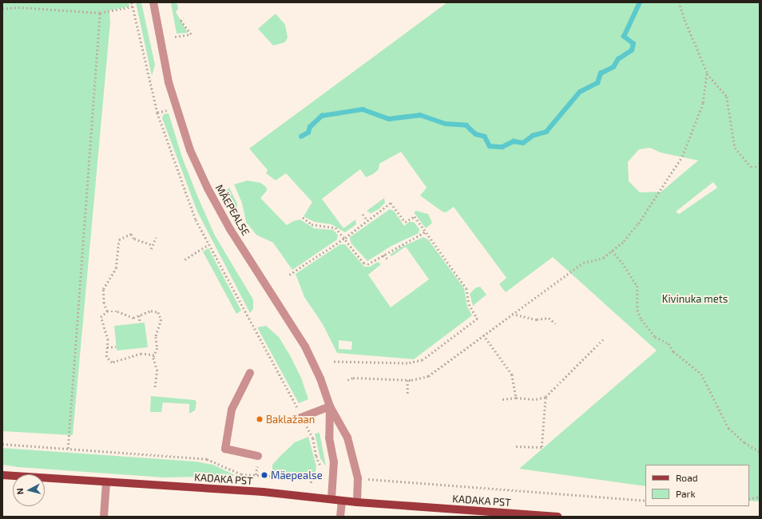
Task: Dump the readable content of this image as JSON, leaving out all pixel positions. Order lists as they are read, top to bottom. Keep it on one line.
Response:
{"streets":{"main road":["KADAKA PST"],"street":["MÄEPEALSE"]},"crossings":[["MÄEPEALSE","KADAKA PST"]],"parks":["Kivinuka mets"],"places":["Baklažaan","Mäepealse"],"legend":["Road","Park"],"north":"left"}
